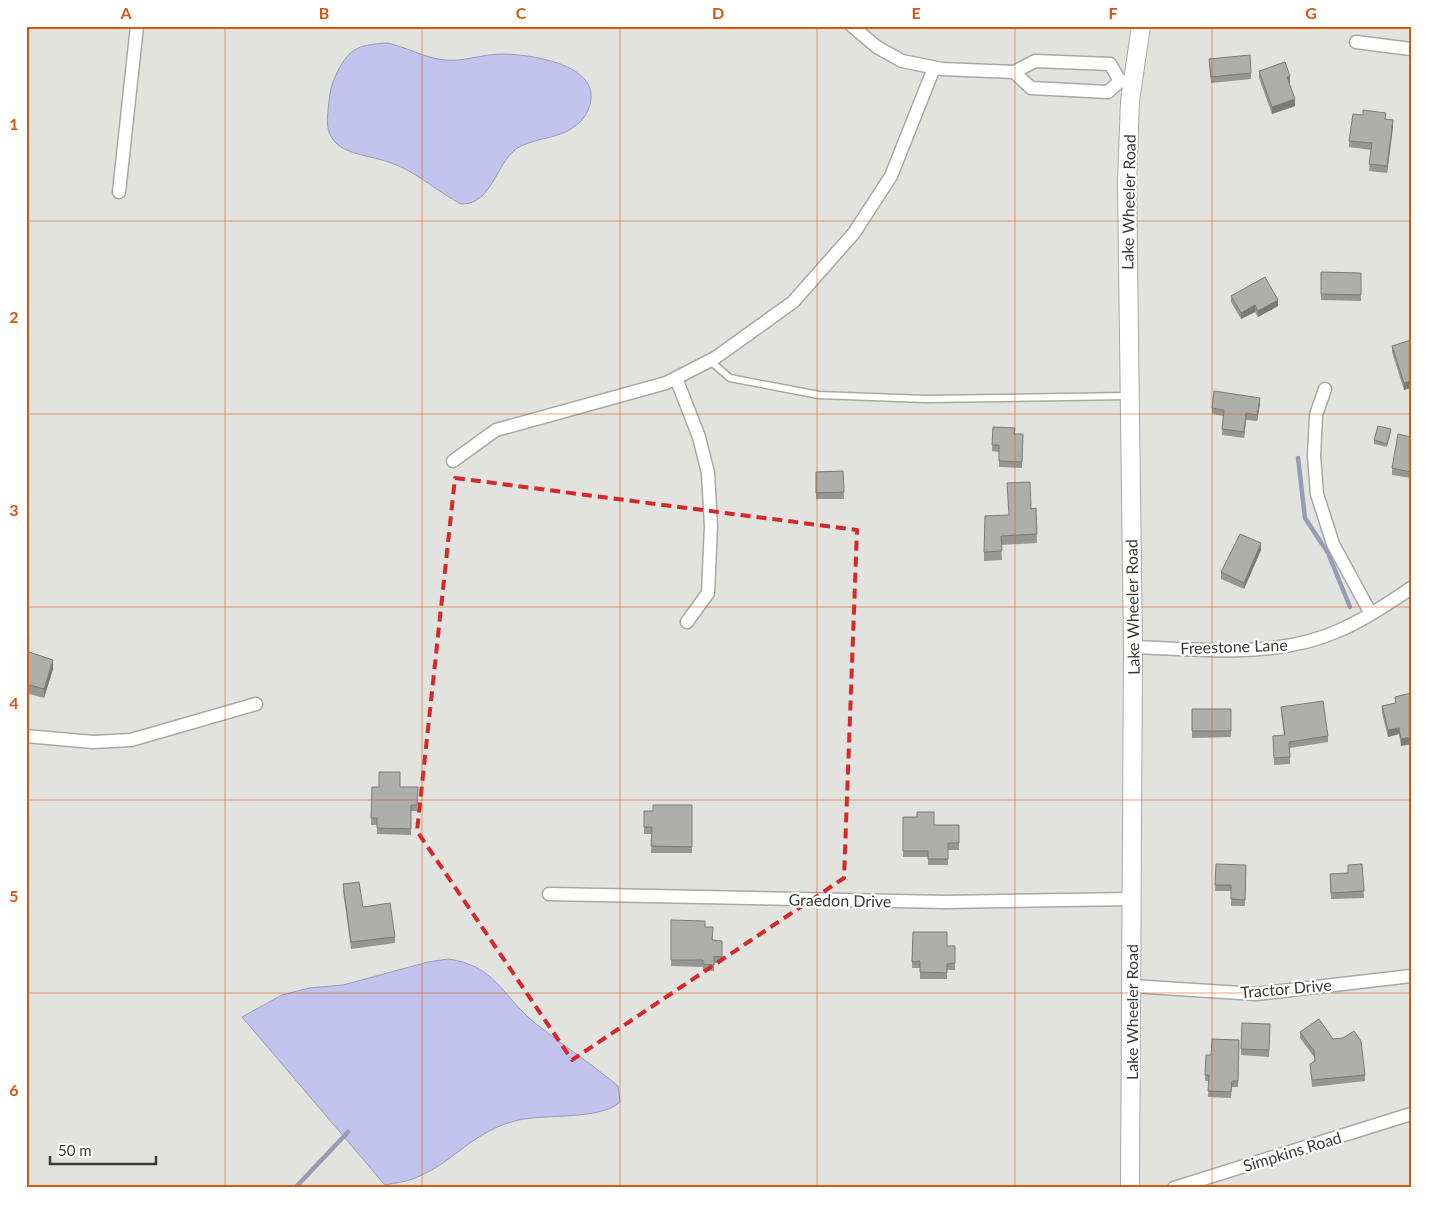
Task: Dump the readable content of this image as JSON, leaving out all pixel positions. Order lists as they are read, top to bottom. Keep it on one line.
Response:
{"streets":{"street":["Lake Wheeler Road","Freestone Lane","Graedon Drive","Tractor Drive","Simpkins Road"]},"crossings":[["Lake Wheeler Road","Freestone Lane"],["Lake Wheeler Road","Graedon Drive"],["Lake Wheeler Road","Tractor Drive"]],"scale_bar":"50 m","grid":{"columns":["A","B","C","D","E","F","G"],"rows":["1","2","3","4","5","6"]}}
